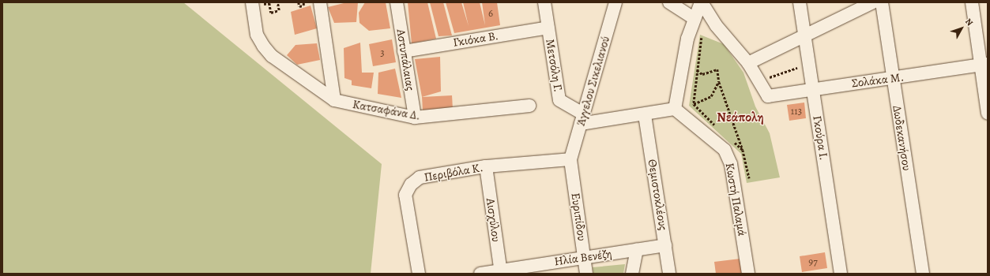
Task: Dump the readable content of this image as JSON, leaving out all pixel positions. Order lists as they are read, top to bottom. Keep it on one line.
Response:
{"streets":{"street":["Γκιόκα Β.","Αστυπάλαιας","Μετσόλη Γ.","Σολάκα Μ.","Άγγελου Σικελιανού","Κατσαφάνα Δ.","Γκούρα Ι.","Δωδεκανήσου","Περιβόλα Κ.","Θεμιστοκλέους","Κωστή Παλαμά","Ευριπίδου","Αισχύλου","Ηλία Βενέζη"]},"crossings":[["Γκιόκα Β.","Αστυπάλαιας"],["Γκιόκα Β.","Μετσόλη Γ."],["Αστυπάλαιας","Κατσαφάνα Δ."],["Μετσόλη Γ.","Άγγελου Σικελιανού"],["Σολάκα Μ.","Γκούρα Ι."],["Σολάκα Μ.","Δωδεκανήσου"],["Άγγελου Σικελιανού","Περιβόλα Κ."],["Άγγελου Σικελιανού","Ευριπίδου"],["Περιβόλα Κ.","Ευριπίδου"],["Περιβόλα Κ.","Αισχύλου"],["Θεμιστοκλέους","Ηλία Βενέζη"],["Ευριπίδου","Ηλία Βενέζη"],["Αισχύλου","Ηλία Βενέζη"]],"districts":["Νεάπολη"],"house_numbers":["6","3","113","97"],"north":"top right"}
